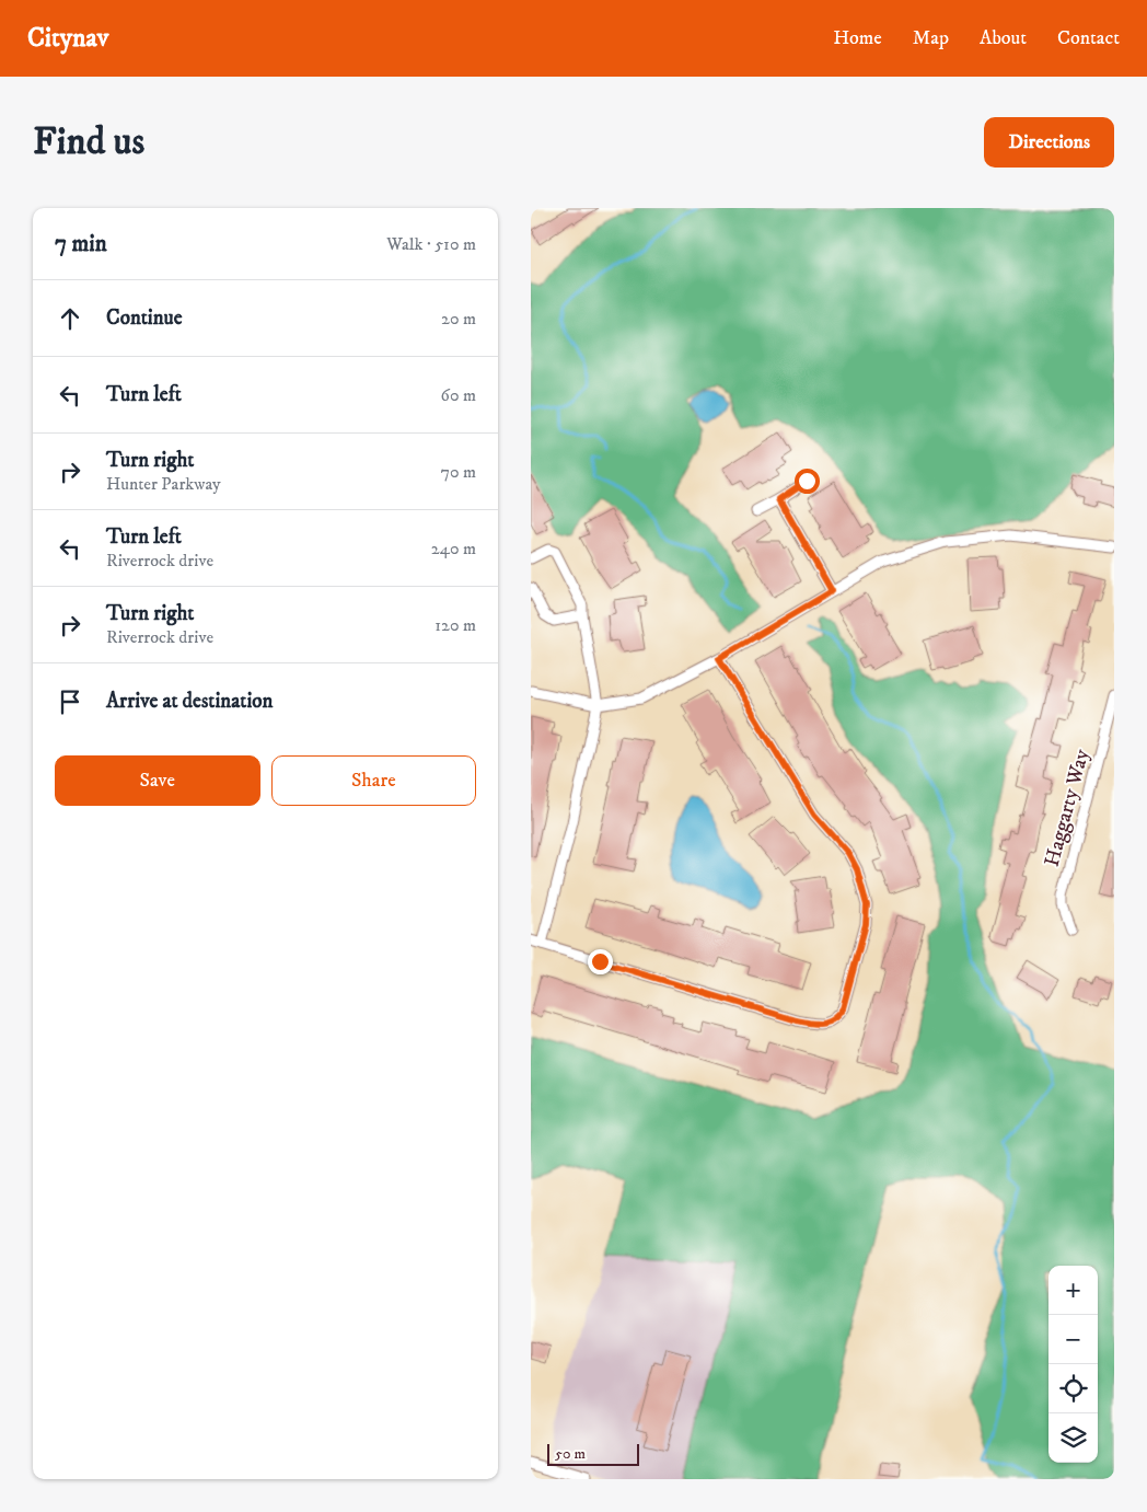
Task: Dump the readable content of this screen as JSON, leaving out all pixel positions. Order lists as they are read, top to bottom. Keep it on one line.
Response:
{"streets":{"street":["Haggarty Way"]},"scale_bar":"50 m","page":{"header":"Citynav","nav":["Home","Map","About","Contact"],"buttons":["Directions",["Save","Share"]],"title":"Find us","heading":["7 min","Walk · 510 m"],"list":[["Continue","20 m"],["Turn left","60 m"],["Turn right","Hunter Parkway","70 m"],["Turn left","Riverrock drive","240 m"],["Turn right","Riverrock drive","120 m"],"Arrive at destination"],"map_buttons":["+","−"],"scale":"50 m"}}
